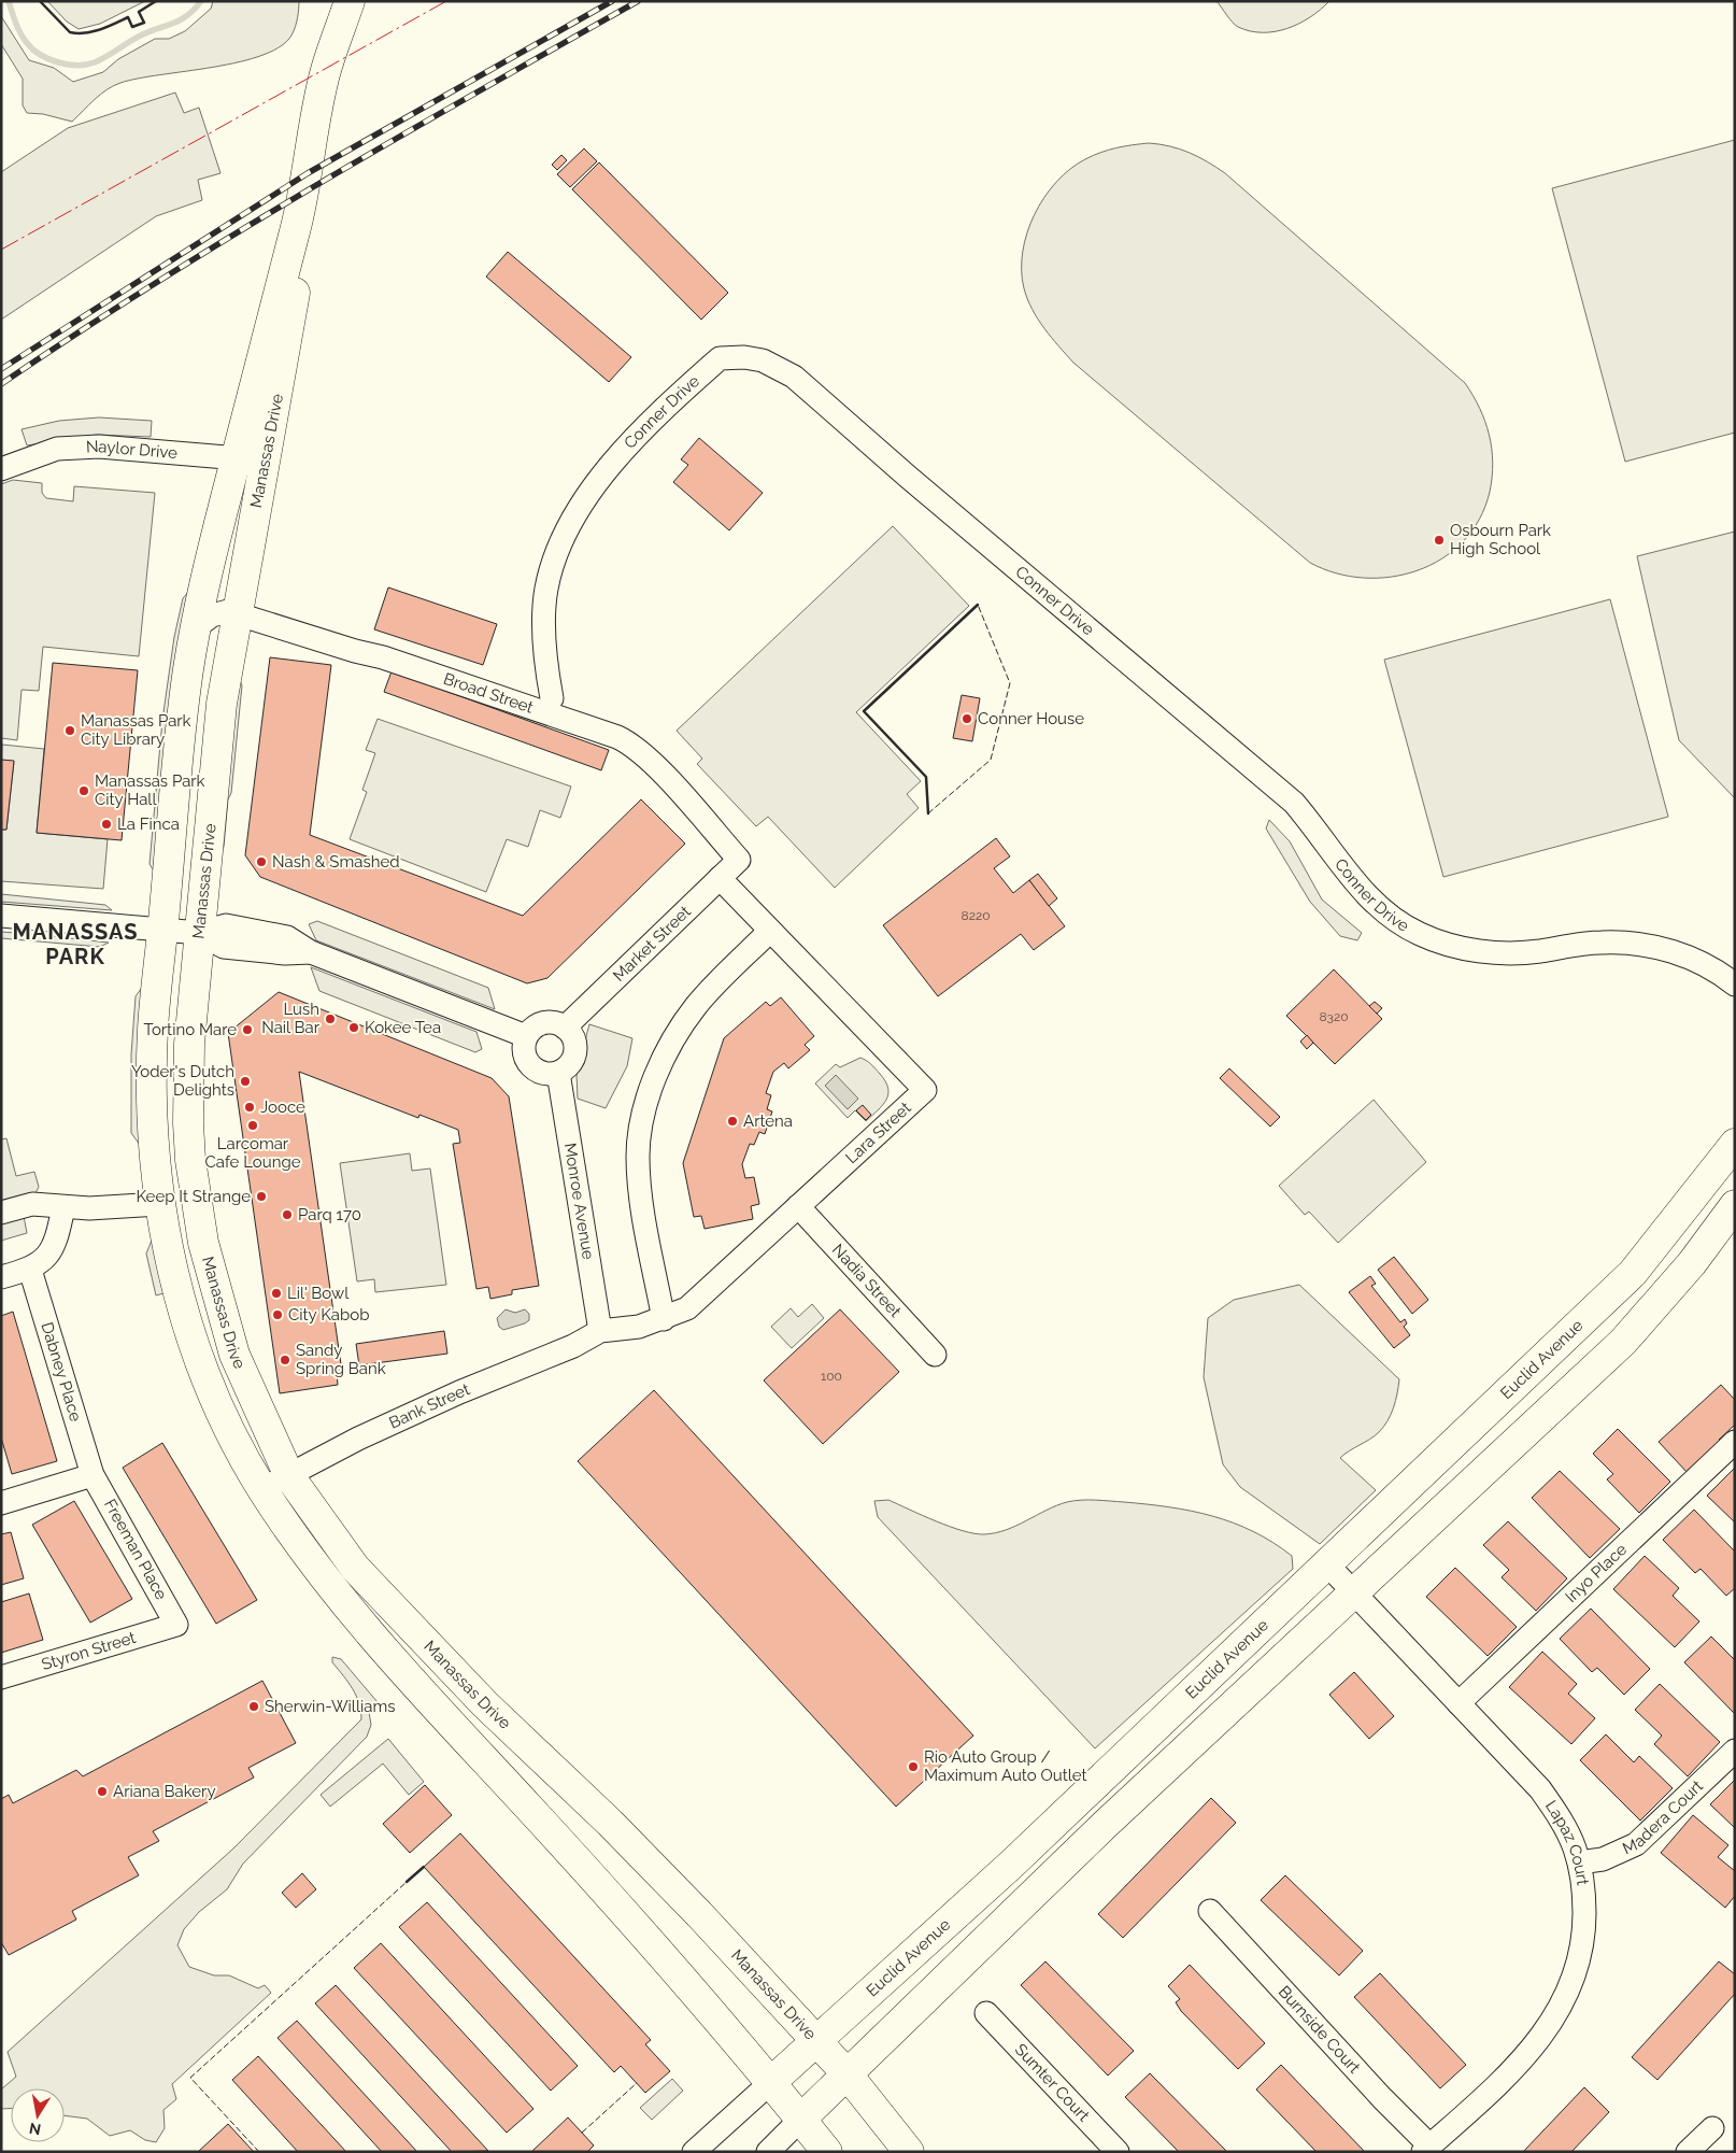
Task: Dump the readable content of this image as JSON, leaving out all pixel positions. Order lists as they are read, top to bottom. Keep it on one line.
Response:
{"streets":{"main road":["Manassas Drive","Euclid Avenue"],"street":["Conner Drive","Naylor Drive","Broad Street","Market Street","Lara Street","Monroe Avenue","Nadia Street","Dabney Place","Bank Street","Freeman Place","Inyo Place","Styron Street","Madera Court","Lapaz Court","Burnside Court","Sumter Court"]},"crossings":[["Naylor Drive","Manassas Drive"],["Manassas Drive","Broad Street"],["Manassas Drive","Euclid Avenue"],["Manassas Drive","Bank Street"],["Broad Street","Market Street"],["Market Street","Lara Street"],["Market Street","Monroe Avenue"],["Lara Street","Monroe Avenue"],["Lara Street","Nadia Street"],["Lara Street","Bank Street"],["Monroe Avenue","Bank Street"],["Euclid Avenue","Lapaz Court"],["Dabney Place","Freeman Place"],["Freeman Place","Styron Street"],["Inyo Place","Lapaz Court"],["Madera Court","Lapaz Court"],["Lapaz Court","Burnside Court"]],"districts":["MANASSAS PARK"],"places":["Osbourn Park High School","Conner House","Manassas Park City Library","Manassas Park City Hall","La Finca","Nash & Smashed","Lush Nail Bar","Kokee Tea","Tortino Mare","Yoder's Dutch Delights","Jooce","Artena","Larcomar Cafe Lounge","Keep It Strange","Parq 170","Lil' Bowl","City Kabob","Sandy Spring Bank","Sherwin-Williams","Rio Auto Group / Maximum Auto Outlet","Ariana Bakery"],"house_numbers":["8220","8320","100"],"north":"bottom"}
